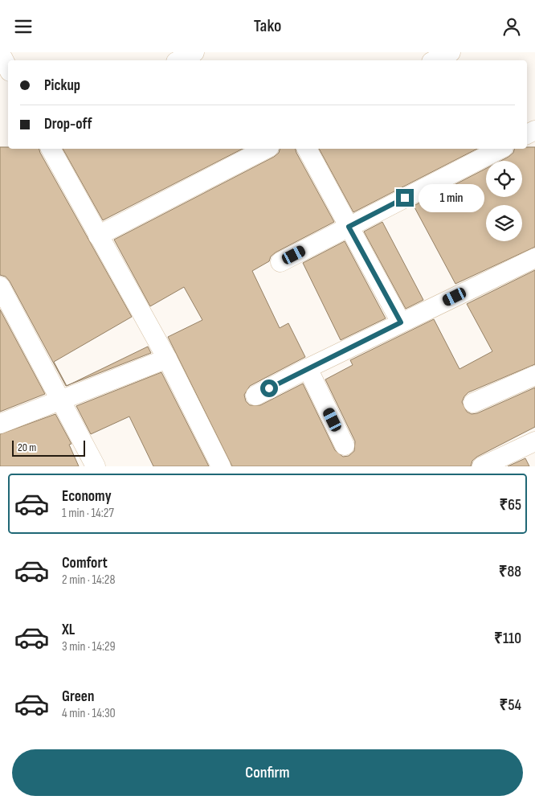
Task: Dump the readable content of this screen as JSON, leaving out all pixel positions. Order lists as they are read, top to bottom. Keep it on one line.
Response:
{"scale_bar":"20 m","page":{"header":"Tako","banner":["Pickup","Drop-off"],"bubble":"1 min","scale":"20 m","list":[{"name":"Economy","note":"1 min · 14:27","value":"₹65"},{"name":"Comfort","note":"2 min · 14:28","value":"₹88"},{"name":"XL","note":"3 min · 14:29","value":"₹110"},{"name":"Green","note":"4 min · 14:30","value":"₹54"}],"buttons":"Confirm"}}
